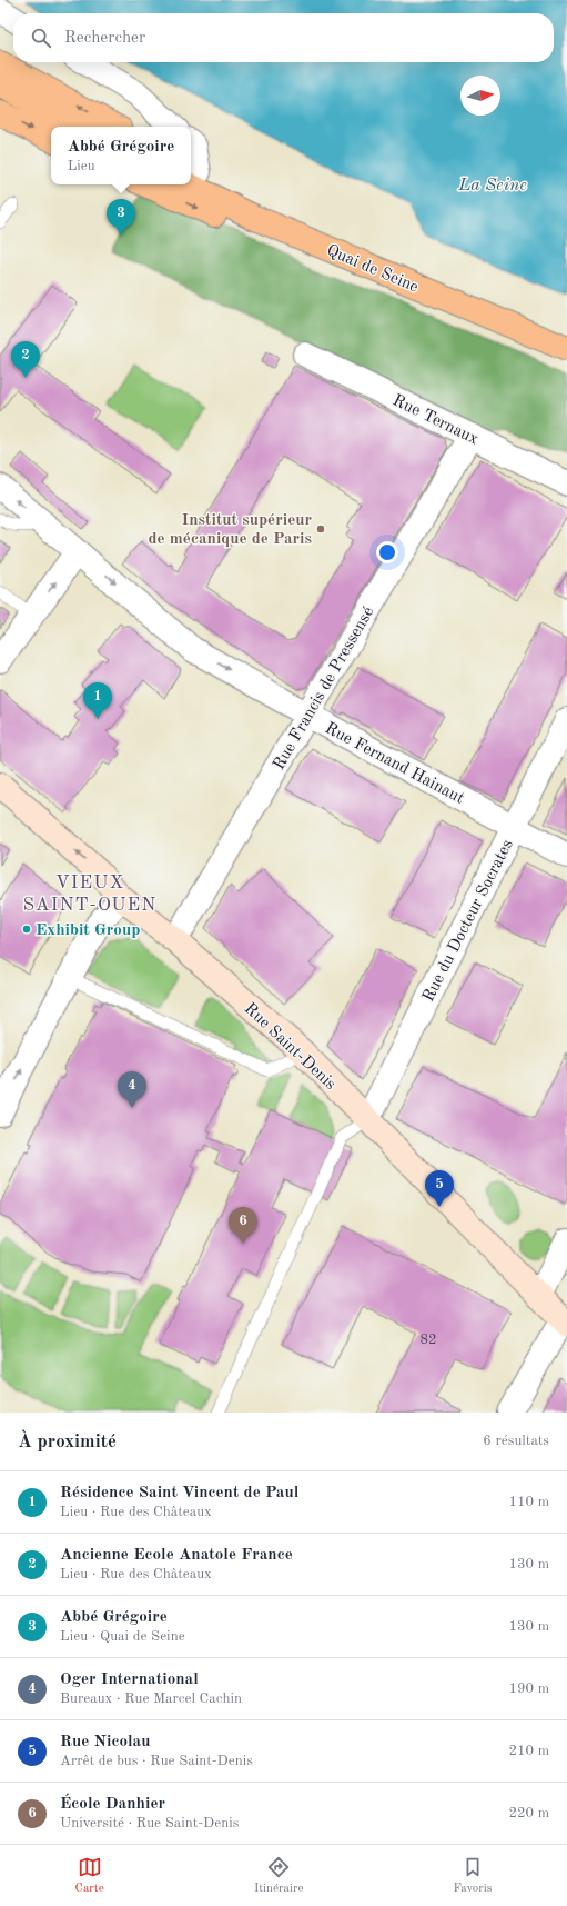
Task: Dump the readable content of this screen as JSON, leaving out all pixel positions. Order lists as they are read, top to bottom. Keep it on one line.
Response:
{"streets":{"main road":["Quai de Seine","Rue Saint-Denis"],"street":["Rue Ternaux","Rue Francis de Pressensé","Rue Fernand Hainaut","Rue du Docteur Socrates"]},"crossings":[["Rue Ternaux","Rue Francis de Pressensé"],["Rue Francis de Pressensé","Rue Fernand Hainaut"],["Rue Francis de Pressensé","Rue Saint-Denis"],["Rue Fernand Hainaut","Rue du Docteur Socrates"],["Rue du Docteur Socrates","Rue Saint-Denis"]],"districts":["VIEUX SAINT-OUEN"],"water":["La Seine"],"places":["Institut supérieur de mécanique de Paris","Exhibit Group"],"house_numbers":["82"],"north":"right","page":{"search":"Rechercher","popup":["Abbé Grégoire","Lieu"],"pins":["3","2","1","4","5","6"],"heading":["À proximité","6 résultats"],"list":[{"mark":"1","name":"Résidence Saint Vincent de Paul","note":"Lieu · Rue des Châteaux","value":"110 m"},{"mark":"2","name":"Ancienne Ecole Anatole France","note":"Lieu · Rue des Châteaux","value":"130 m"},{"mark":"3","name":"Abbé Grégoire","note":"Lieu · Quai de Seine","value":"130 m"},{"mark":"4","name":"Oger International","note":"Bureaux · Rue Marcel Cachin","value":"190 m"},{"mark":"5","name":"Rue Nicolau","note":"Arrêt de bus · Rue Saint-Denis","value":"210 m"},{"mark":"6","name":"École Danhier","note":"Université · Rue Saint-Denis","value":"220 m"}],"nav":["Carte","Itinéraire","Favoris"]}}
